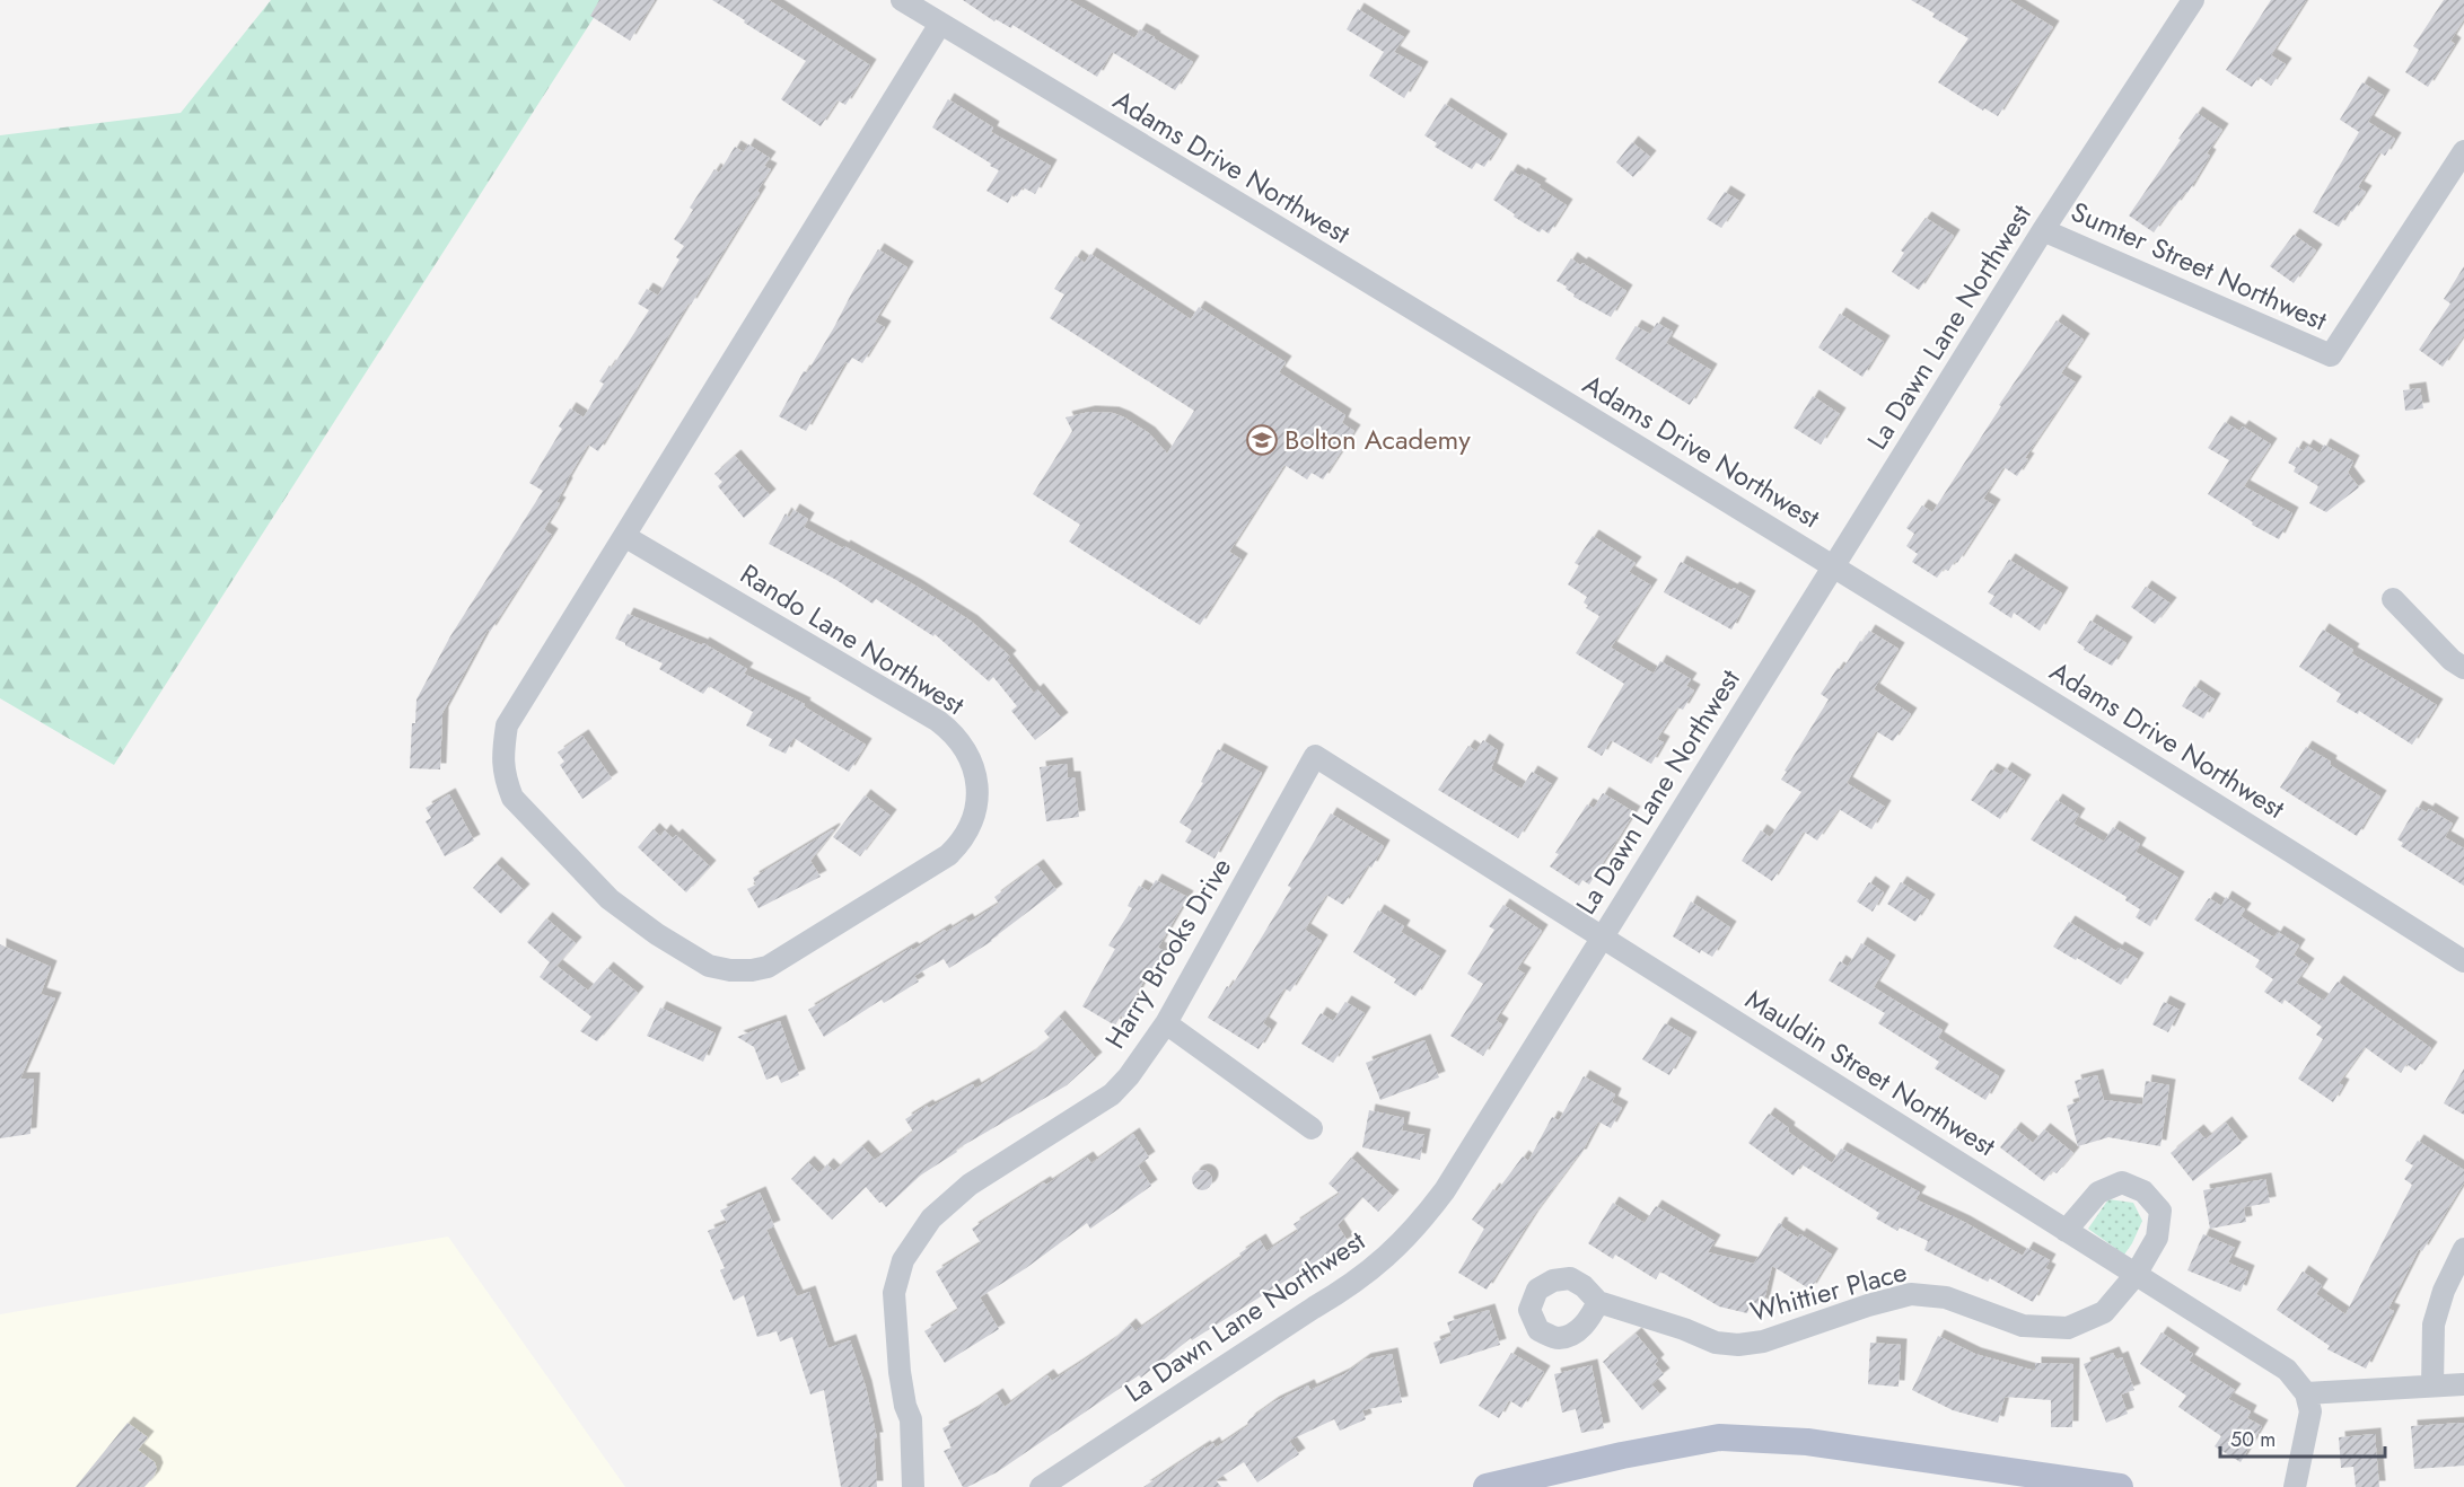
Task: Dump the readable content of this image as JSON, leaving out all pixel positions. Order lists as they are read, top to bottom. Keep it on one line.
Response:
{"streets":{"street":["Adams Drive Northwest","Sumter Street Northwest","La Dawn Lane Northwest","Rando Lane Northwest","Harry Brooks Drive","Mauldin Street Northwest","Whittier Place"]},"crossings":[["Adams Drive Northwest","La Dawn Lane Northwest"],["Adams Drive Northwest","Rando Lane Northwest"],["Sumter Street Northwest","La Dawn Lane Northwest"],["La Dawn Lane Northwest","Mauldin Street Northwest"],["Harry Brooks Drive","Mauldin Street Northwest"],["Mauldin Street Northwest","Whittier Place"]],"places":{"school or university":["Bolton Academy"]},"scale_bar":"50 m"}
